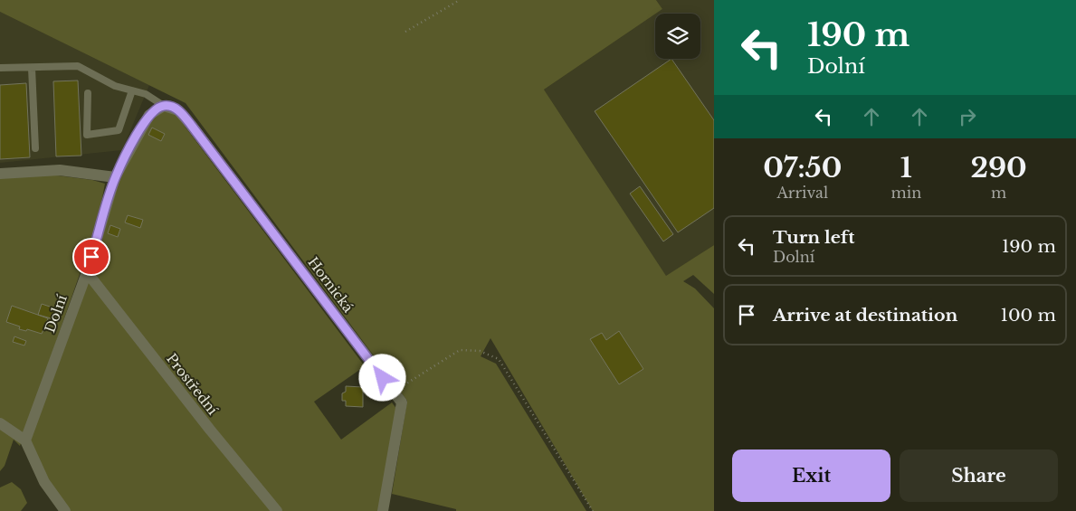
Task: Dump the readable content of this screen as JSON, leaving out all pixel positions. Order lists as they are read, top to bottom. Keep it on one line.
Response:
{"streets":{"street":["Hornická","Dolní","Prostřední"]},"crossings":[["Hornická","Dolní"],["Dolní","Prostřední"]],"page":{"turn":["190 m","Dolní"],"eta":["07:50","Arrival","1","min","290","m"],"list":[{"name":"Turn left","note":"Dolní","value":"190 m"},{"name":"Arrive at destination","value":"100 m"}],"buttons":["Exit","Share"]}}
